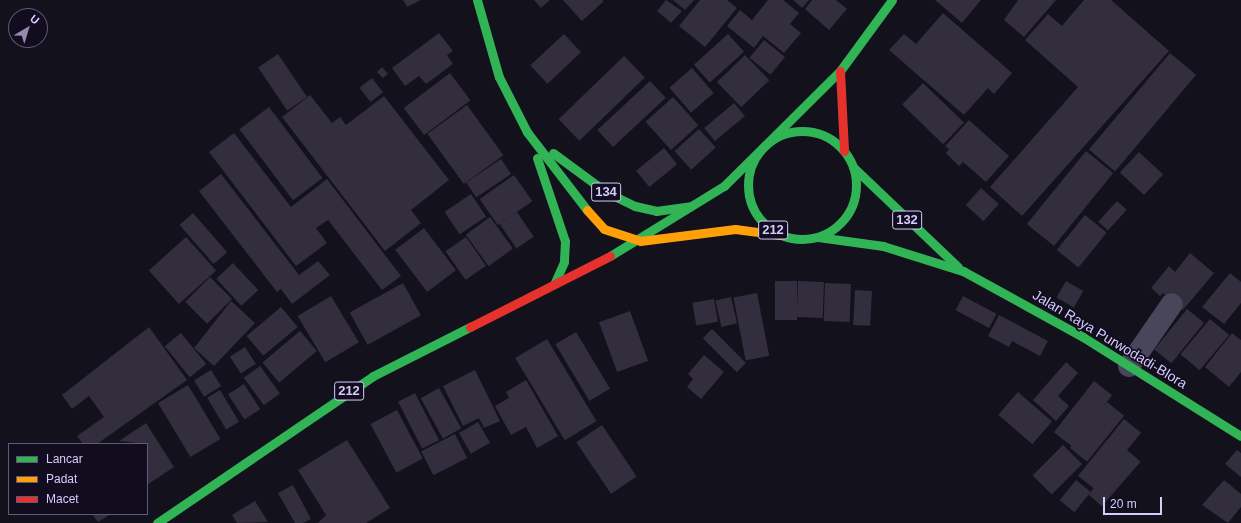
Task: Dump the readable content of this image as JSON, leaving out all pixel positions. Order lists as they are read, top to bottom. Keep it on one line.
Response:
{"streets":{"main road":["134","132","212","Jalan Raya Purwodadi-Blora"]},"crossings":[["134","212"],["212","Jalan Raya Purwodadi-Blora"]],"legend":["Lancar","Padat","Macet"],"scale_bar":"20 m","north":"top right"}
